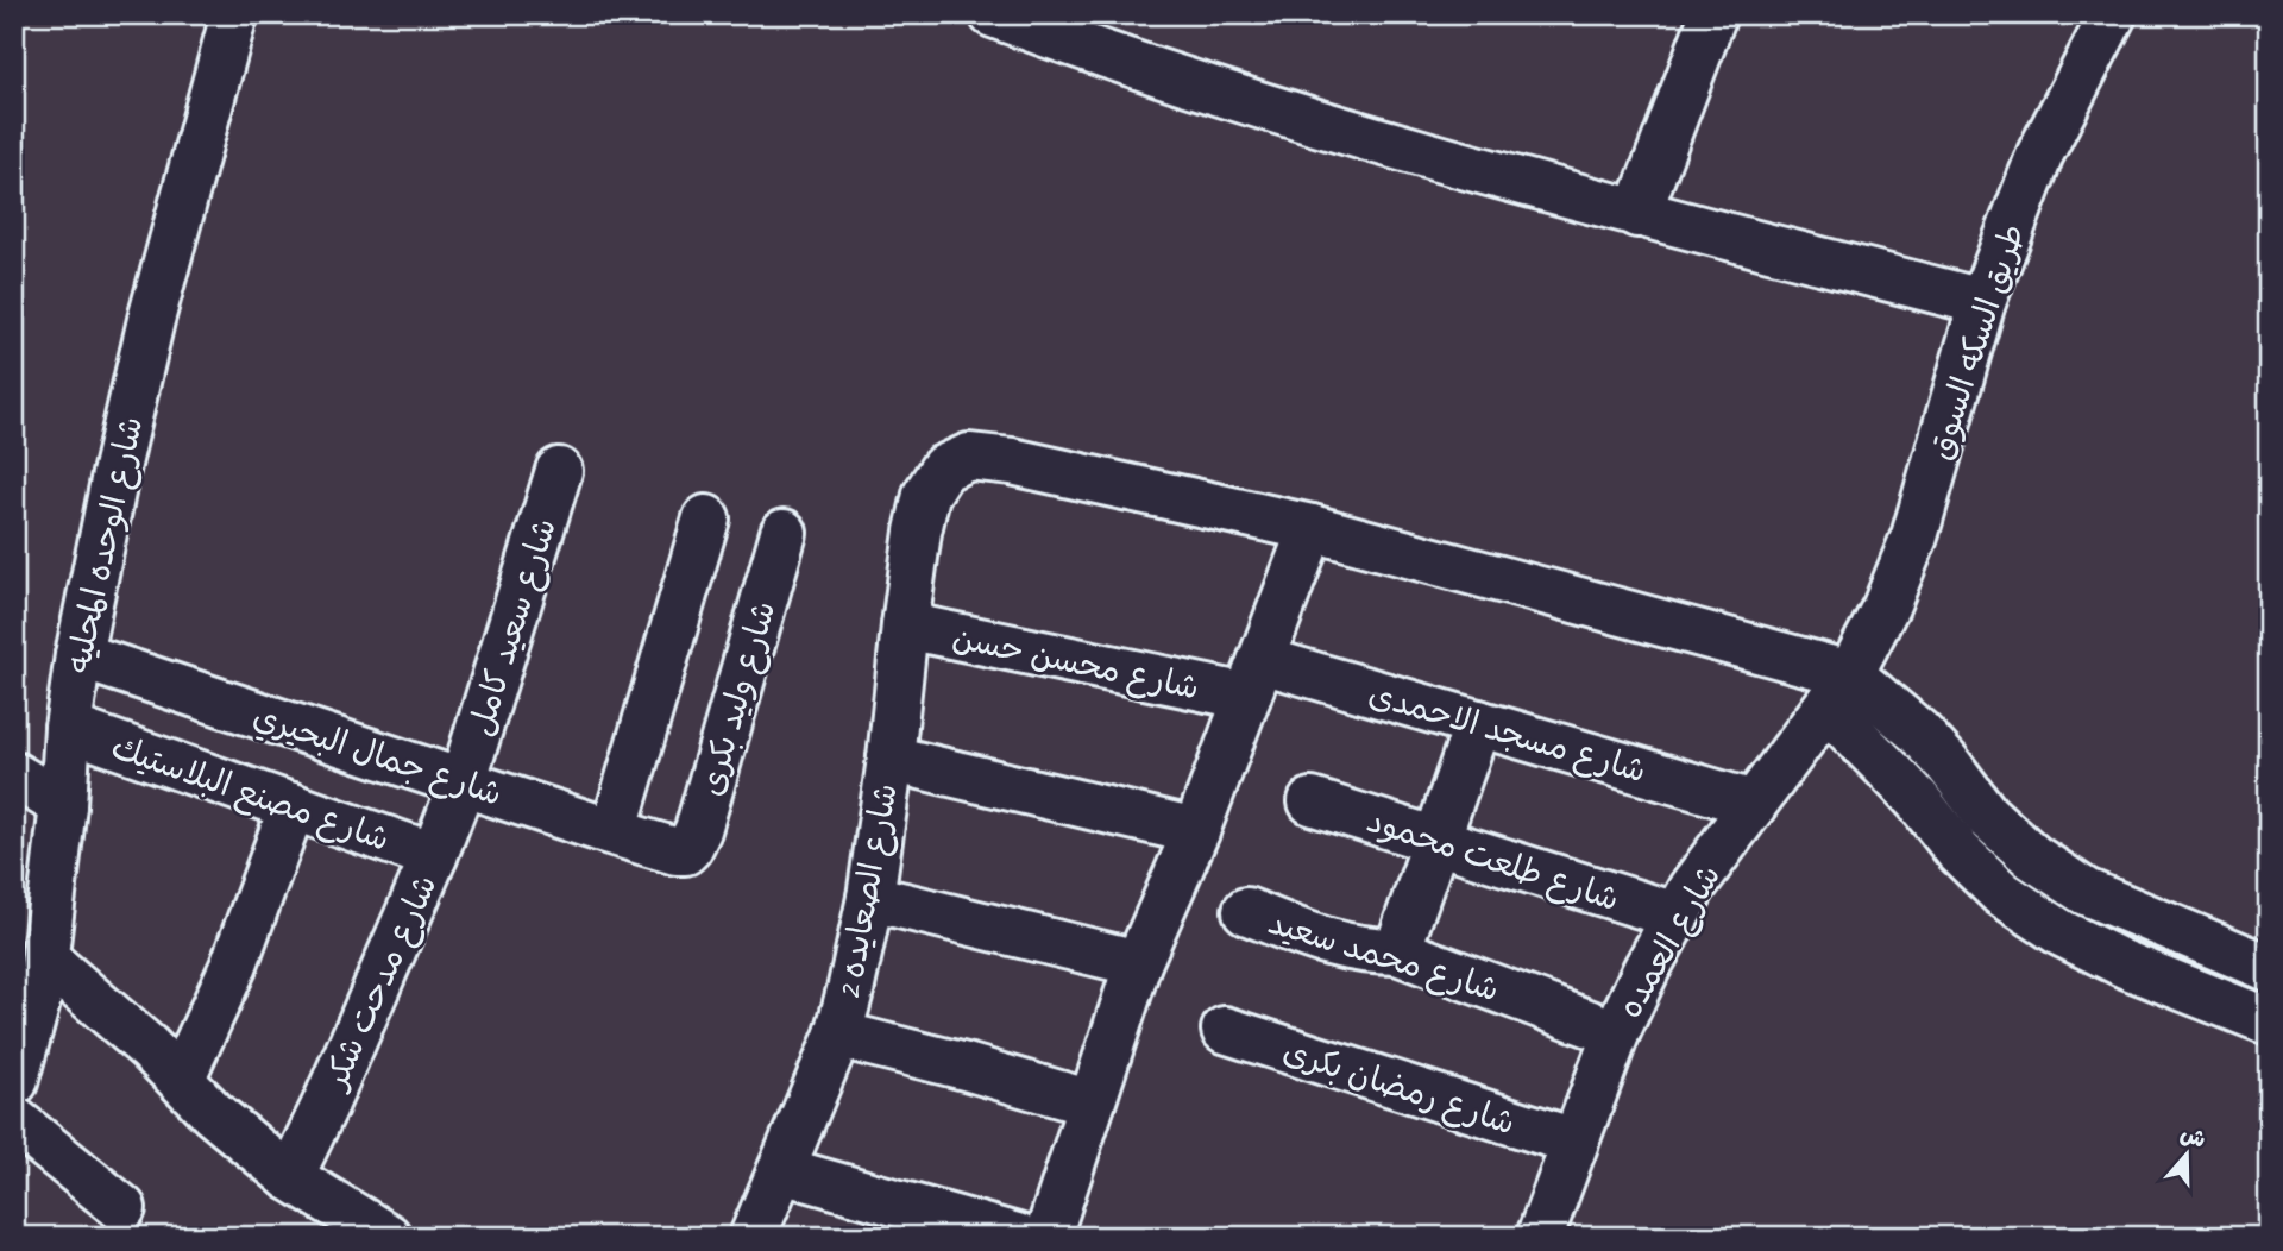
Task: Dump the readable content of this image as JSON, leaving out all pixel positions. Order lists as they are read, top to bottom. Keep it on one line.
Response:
{"streets":{"street":["طريق السكه السوق","شارع الوحده المحليه","شارع سعيد كامل","شارع محسن حسن","شارع وليد بكرى","شارع مسجد الاحمدى","شارع جمال البحيري","شارع مصنع البلاستيك","شارع طلعت محمود","شارع الصعايده 2","شارع العمده","شارع محمد سعيد","شارع مدحت شكر","شارع رمضان بكرى"]},"crossings":[["طريق السكه السوق","شارع الصعايده 2"],["طريق السكه السوق","شارع العمده"],["شارع الوحده المحليه","شارع جمال البحيري"],["شارع الوحده المحليه","شارع مصنع البلاستيك"],["شارع سعيد كامل","شارع جمال البحيري"],["شارع سعيد كامل","شارع مدحت شكر"],["شارع محسن حسن","شارع مسجد الاحمدى"],["شارع محسن حسن","شارع الصعايده 2"],["شارع وليد بكرى","شارع جمال البحيري"],["شارع مسجد الاحمدى","شارع العمده"],["شارع جمال البحيري","شارع مدحت شكر"],["شارع مصنع البلاستيك","شارع مدحت شكر"],["شارع طلعت محمود","شارع العمده"],["شارع الصعايده 2","شارع العمده"],["شارع العمده","شارع محمد سعيد"],["شارع العمده","شارع رمضان بكرى"]],"north":"top"}
